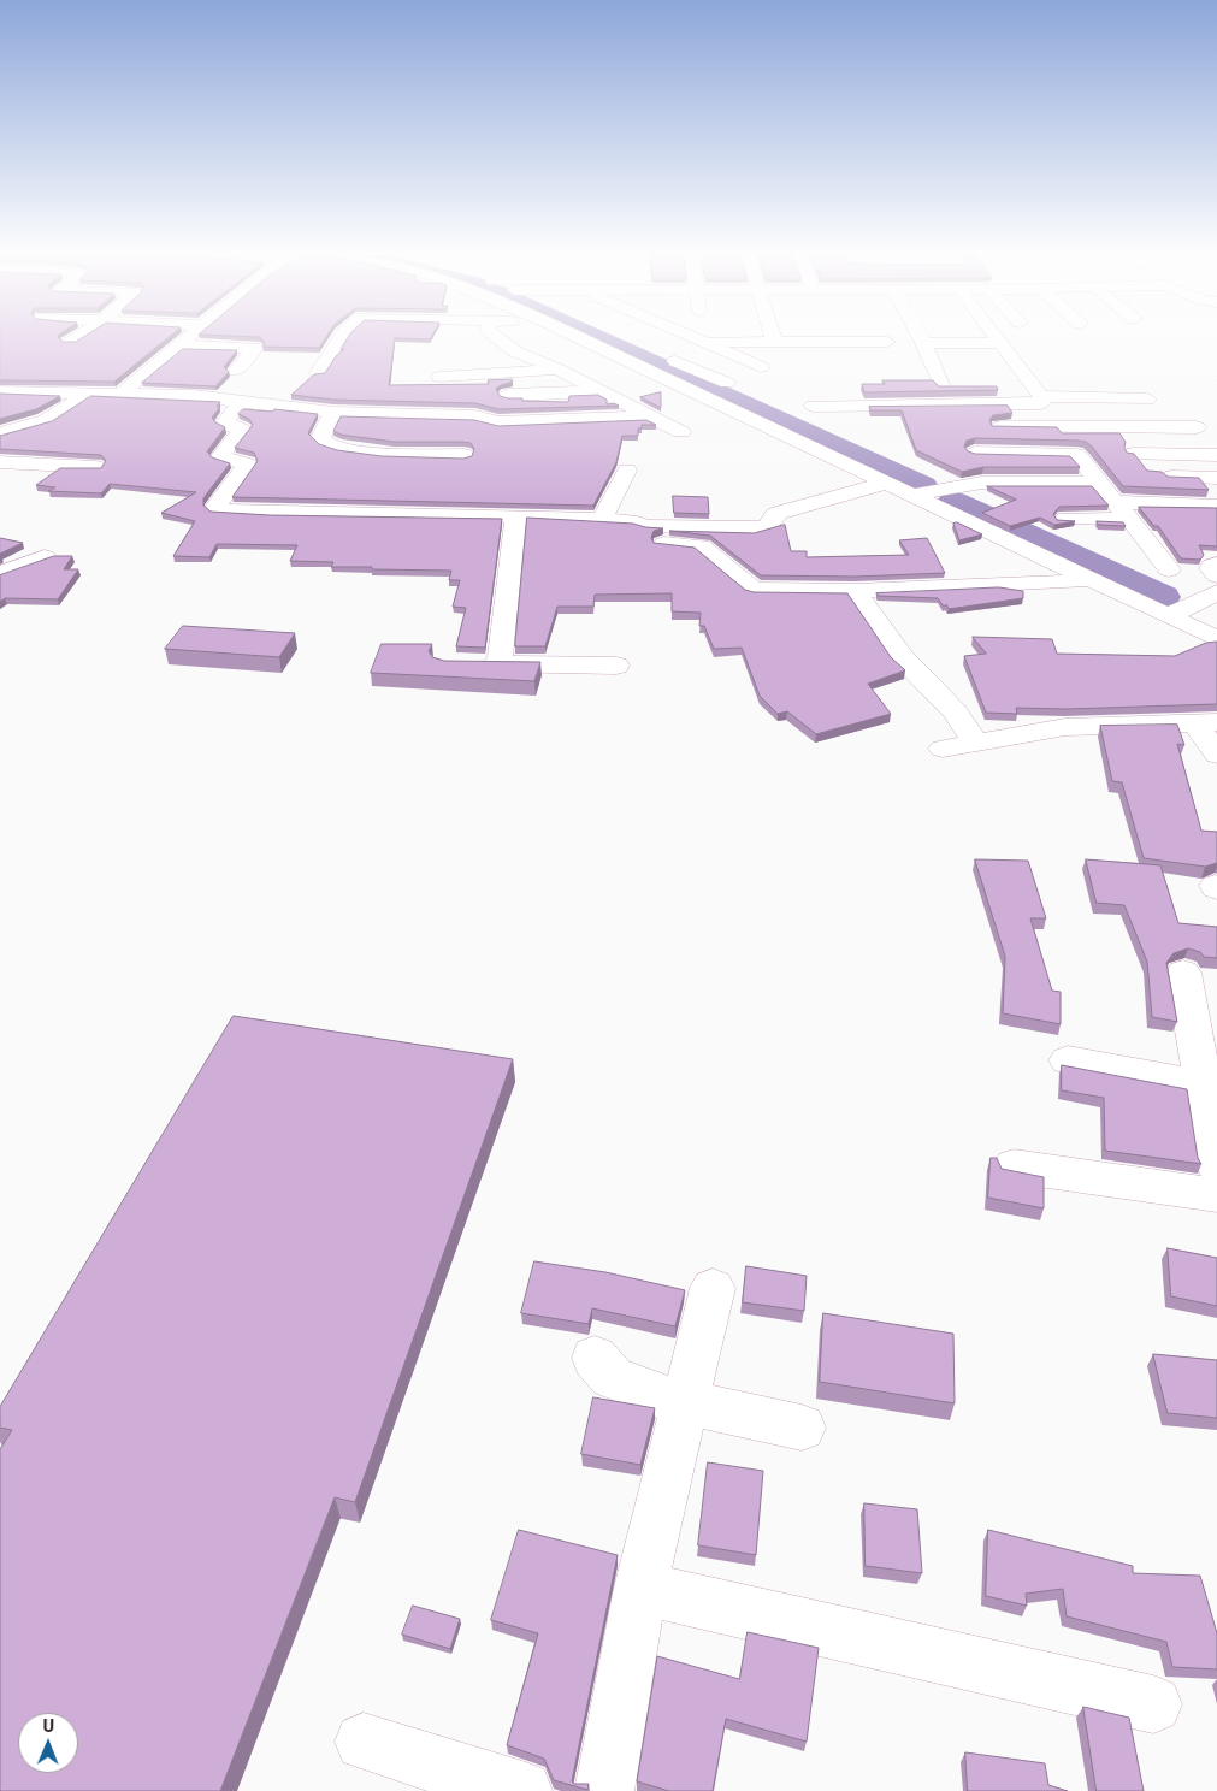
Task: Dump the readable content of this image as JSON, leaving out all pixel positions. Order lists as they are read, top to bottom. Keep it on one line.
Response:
{"north":"top"}
